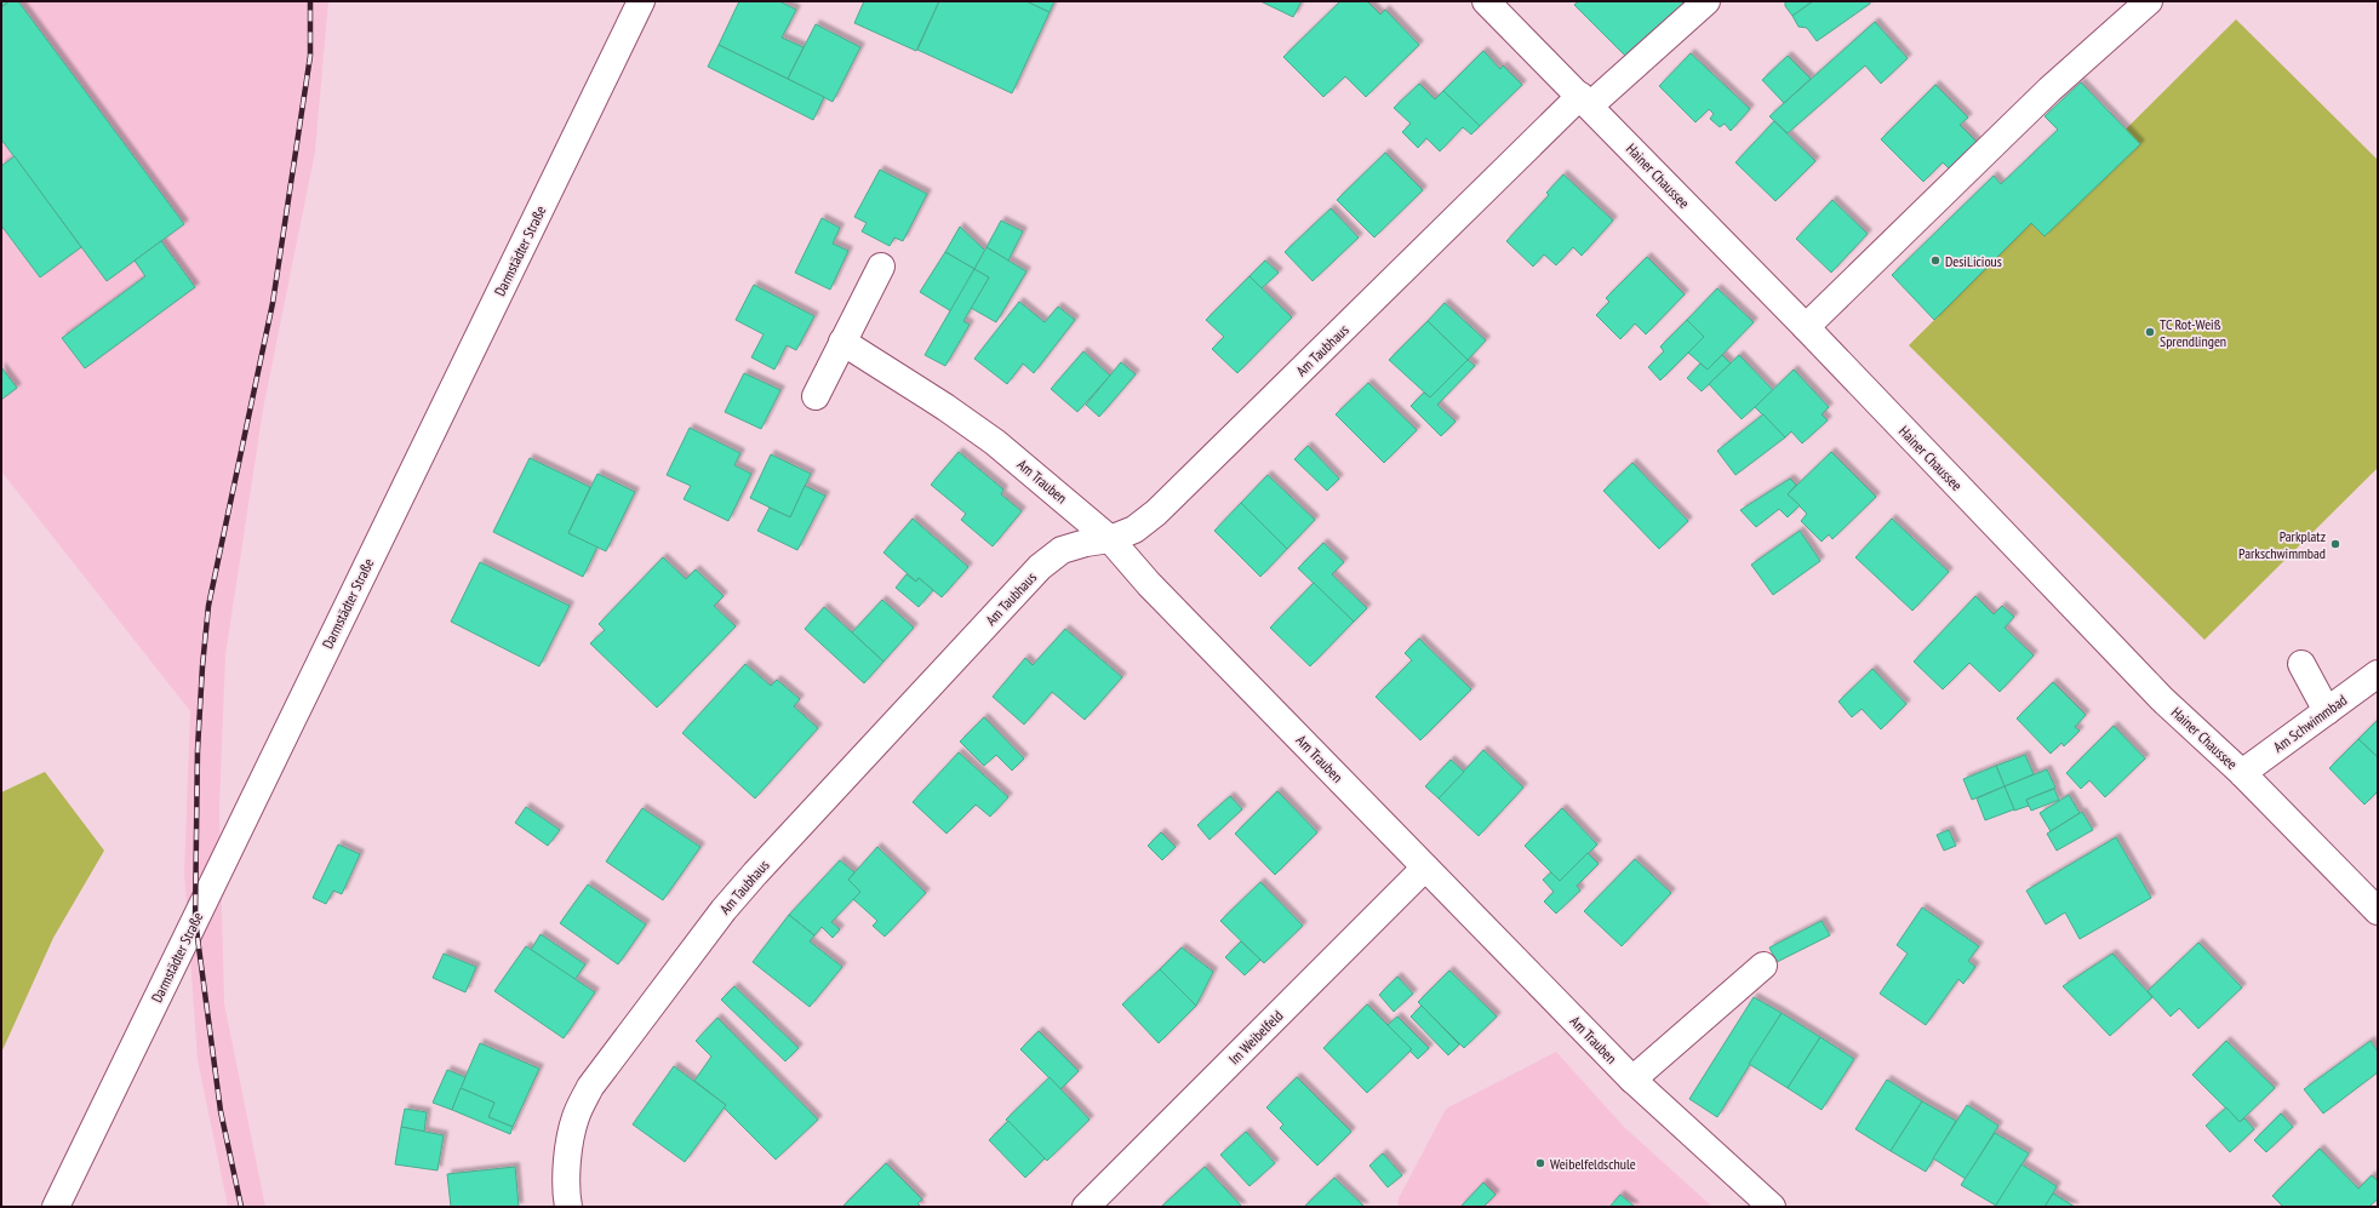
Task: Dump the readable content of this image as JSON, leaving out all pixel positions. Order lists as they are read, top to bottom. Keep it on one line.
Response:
{"streets":{"street":["Hainer Chaussee","Darmstädter Straße","Am Taubhaus","Am Trauben","Am Schwimmbad","Im Weibelfeld"]},"crossings":[["Hainer Chaussee","Am Taubhaus"],["Hainer Chaussee","Am Schwimmbad"],["Am Taubhaus","Am Trauben"],["Am Trauben","Im Weibelfeld"]],"places":["DesiLicious","TC Rot-Weiß Sprendlingen","Parkplatz Parkschwimmbad","Weibelfeldschule"]}
